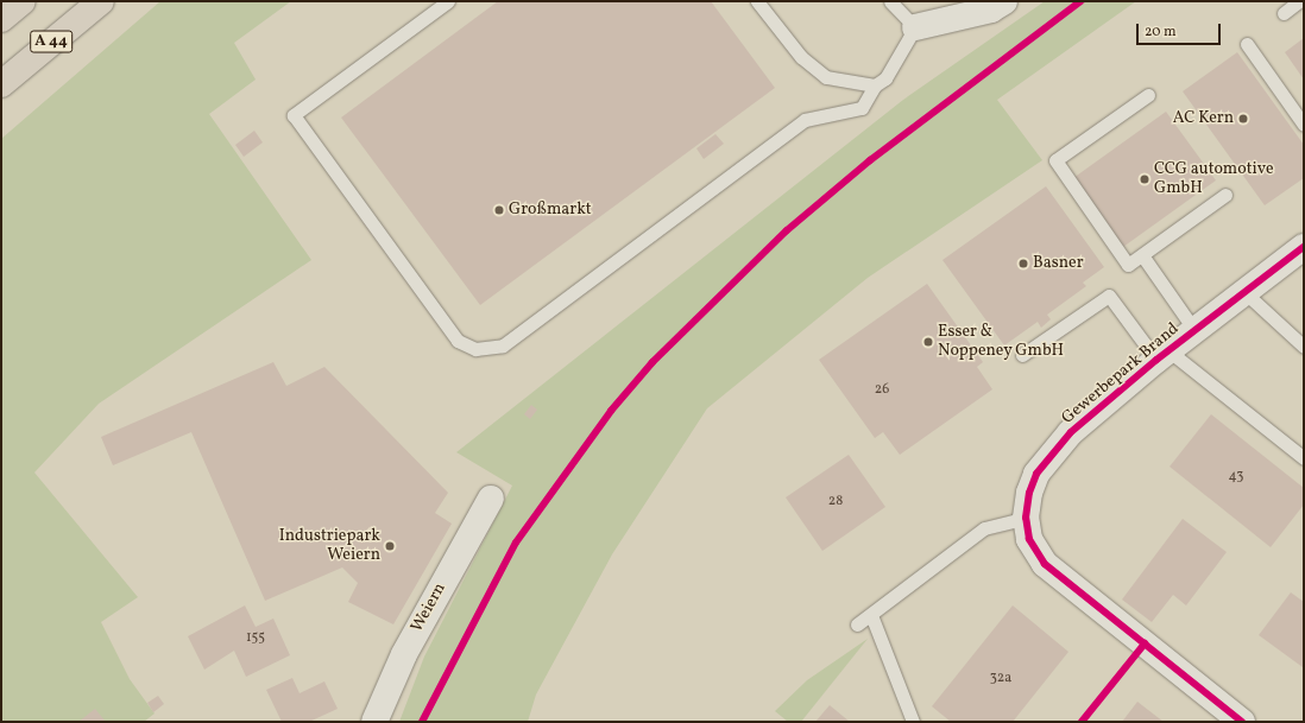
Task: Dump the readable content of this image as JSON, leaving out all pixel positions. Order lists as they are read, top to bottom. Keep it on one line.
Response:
{"streets":{"highway":["A 44"],"street":["Gewerbepark Brand","Weiern"]},"places":["AC Kern","CCG automotive GmbH","Großmarkt","Basner","Esser & Noppeney GmbH","Industriepark Weiern"],"house_numbers":["26","43","28","155","32a"],"scale_bar":"20 m"}
